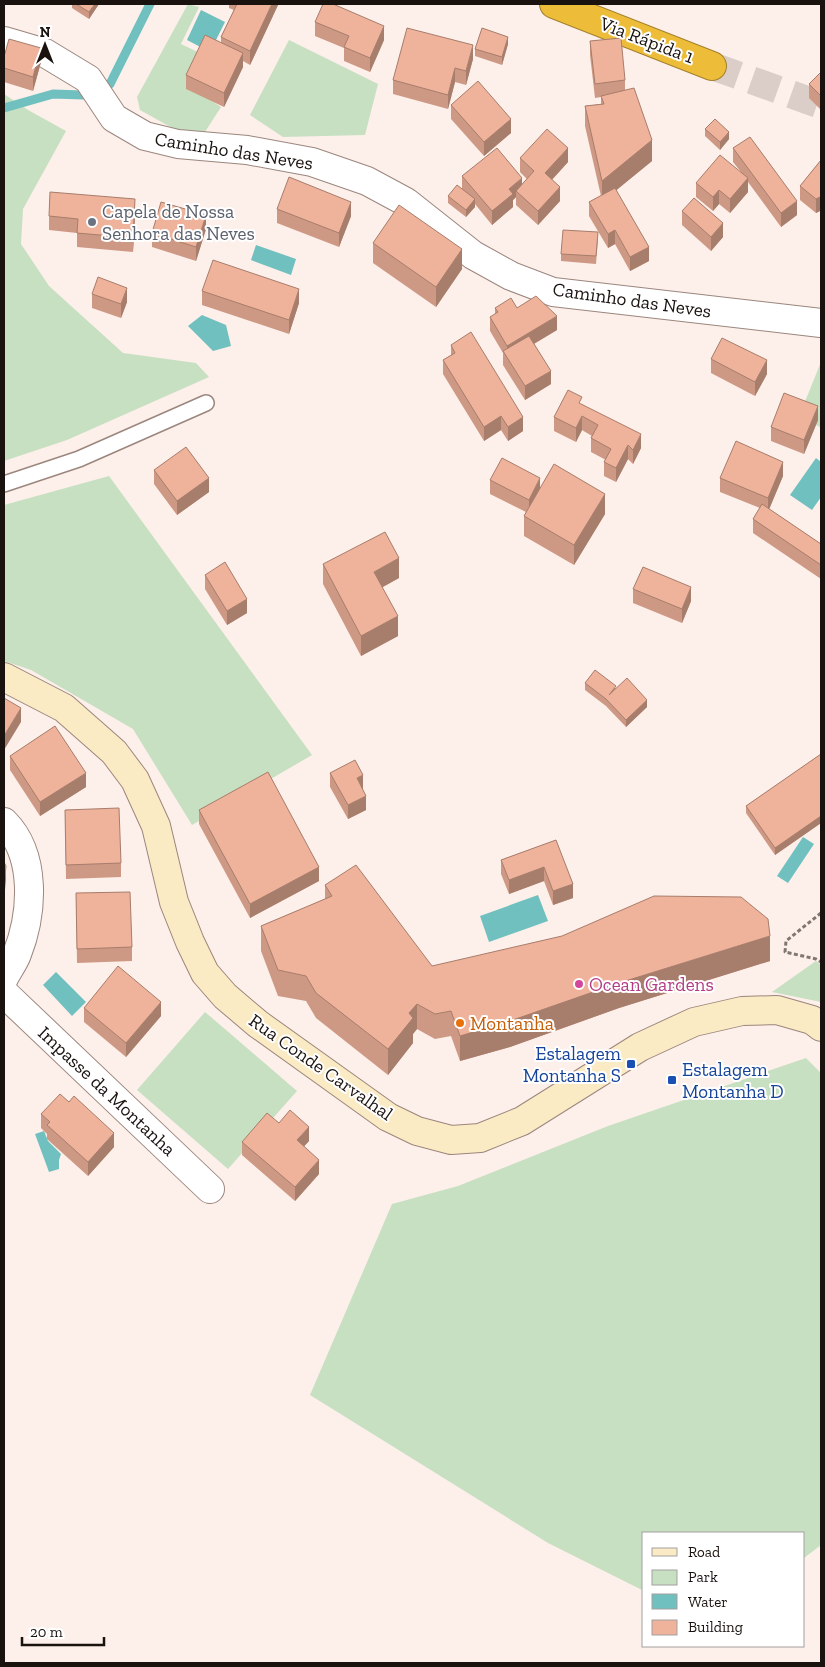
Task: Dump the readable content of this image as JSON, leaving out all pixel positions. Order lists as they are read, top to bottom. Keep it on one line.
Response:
{"streets":{"highway":["Via Rápida 1"],"main road":["Rua Conde Carvalhal"],"street":["Caminho das Neves","Impasse da Montanha"]},"places":{"other":["Capela de Nossa Senhora das Neves","Ocean Gardens","Montanha"],"transit":["Estalagem Montanha S","Estalagem Montanha D"]},"legend":["Road","Park","Water","Building"],"scale_bar":"20 m","north":"top"}
